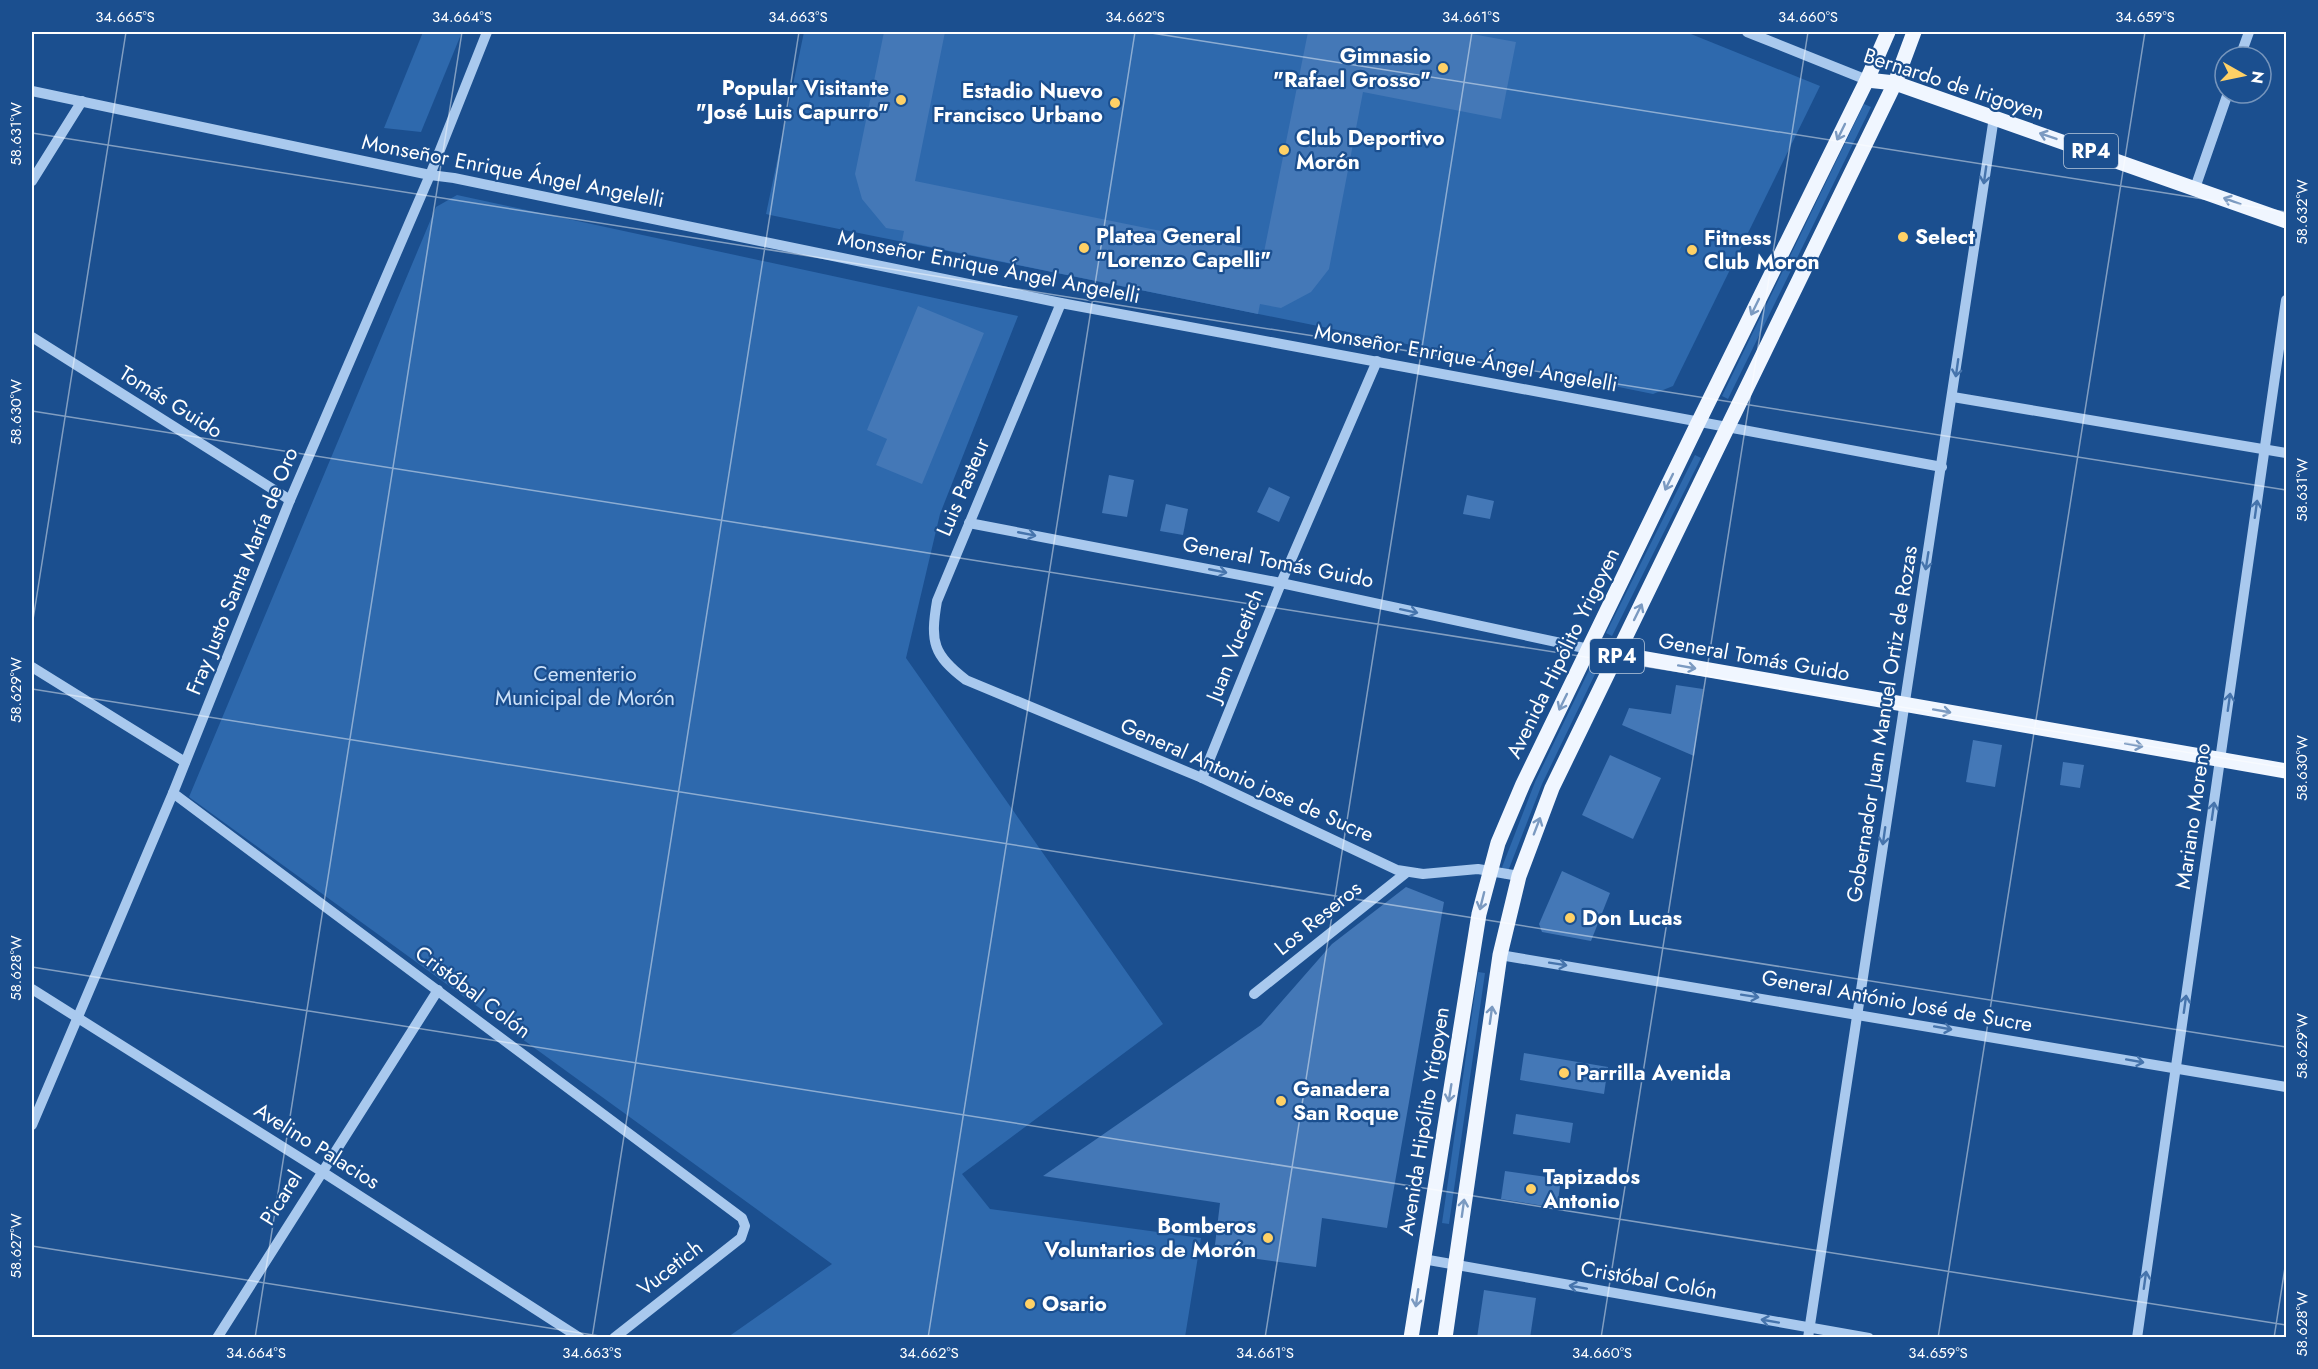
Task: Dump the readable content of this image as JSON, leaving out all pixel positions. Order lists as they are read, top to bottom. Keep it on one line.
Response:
{"streets":{"main road":["Bernardo de Irigoyen","RP4","General Tomás Guido","Avenida Hipólito Yrigoyen"],"street":["Monseñor Enrique Ángel Angelelli","Tomás Guido","Luis Pasteur","Fray Justo Santa María de Oro","Juan Vucetich","Gobernador Juan Manuel Ortiz de Rozas","General Antonio jose de Sucre","Mariano Moreno","Los Reseros","Cristóbal Colón","General António José de Sucre","Avelino Palacios","Picarel","Vucetich"]},"crossings":[["Bernardo de Irigoyen","RP4"],["Bernardo de Irigoyen","Avenida Hipólito Yrigoyen"],["Bernardo de Irigoyen","Gobernador Juan Manuel Ortiz de Rozas"],["RP4","Monseñor Enrique Ángel Angelelli"],["RP4","General Tomás Guido"],["RP4","General Antonio jose de Sucre"],["RP4","Cristóbal Colón"],["RP4","General António José de Sucre"],["Monseñor Enrique Ángel Angelelli","Luis Pasteur"],["Monseñor Enrique Ángel Angelelli","Fray Justo Santa María de Oro"],["Monseñor Enrique Ángel Angelelli","Juan Vucetich"],["Monseñor Enrique Ángel Angelelli","Avenida Hipólito Yrigoyen"],["Monseñor Enrique Ángel Angelelli","Gobernador Juan Manuel Ortiz de Rozas"],["Tomás Guido","Fray Justo Santa María de Oro"],["Luis Pasteur","General Tomás Guido"],["Luis Pasteur","General Antonio jose de Sucre"],["General Tomás Guido","Juan Vucetich"],["General Tomás Guido","Avenida Hipólito Yrigoyen"],["General Tomás Guido","Gobernador Juan Manuel Ortiz de Rozas"],["General Tomás Guido","Mariano Moreno"],["Fray Justo Santa María de Oro","Cristóbal Colón"],["Fray Justo Santa María de Oro","Avelino Palacios"],["Juan Vucetich","General Antonio jose de Sucre"],["Avenida Hipólito Yrigoyen","General Antonio jose de Sucre"],["Avenida Hipólito Yrigoyen","Cristóbal Colón"],["Gobernador Juan Manuel Ortiz de Rozas","Cristóbal Colón"],["Gobernador Juan Manuel Ortiz de Rozas","General António José de Sucre"],["General Antonio jose de Sucre","Los Reseros"],["Mariano Moreno","General António José de Sucre"],["Cristóbal Colón","Picarel"],["Cristóbal Colón","Vucetich"],["Avelino Palacios","Picarel"]],"one_way":["Bernardo de Irigoyen","General Tomás Guido","Gobernador Juan Manuel Ortiz de Rozas","Mariano Moreno","General António José de Sucre"],"parks":["Cementerio Municipal de Morón"],"places":["Gimnasio \"Rafael Grosso\"","Popular Visitante \"José Luis Capurro\"","Estadio Nuevo Francisco Urbano","Club Deportivo Morón","Select","Platea General \"Lorenzo Capelli\"","Fitness Club Moron","Don Lucas","Parrilla Avenida","Ganadera San Roque","Tapizados Antonio","Bomberos Voluntarios de Morón","Osario"],"north":"right","coordinates":["34.665°S","34.664°S","34.663°S","34.662°S","34.661°S","34.660°S","34.659°S","58.631°W","58.632°W","58.630°W","58.629°W","58.628°W","58.627°W"]}
